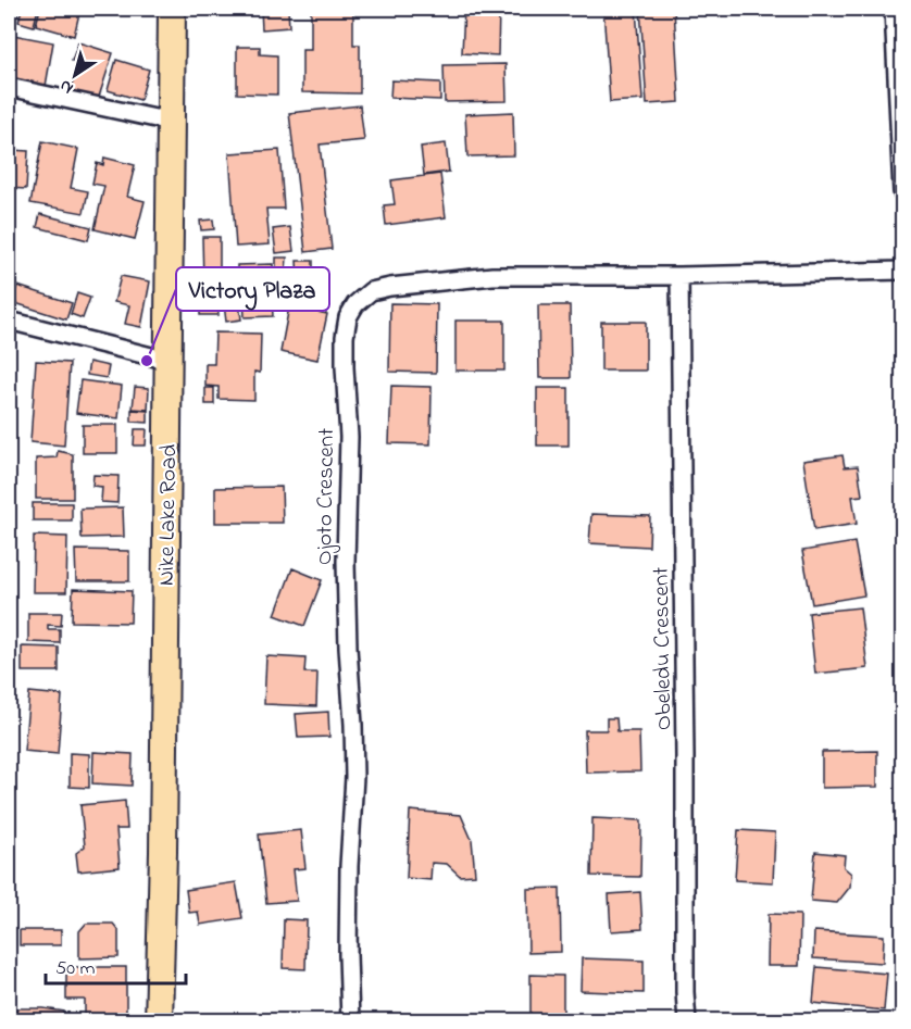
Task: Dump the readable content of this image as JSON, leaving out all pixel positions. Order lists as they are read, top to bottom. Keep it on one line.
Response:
{"streets":{"main road":["Nike Lake Road"],"street":["Ojoto Crescent","Obeledu Crescent"]},"crossings":[["Ojoto Crescent","Obeledu Crescent"]],"places":["Victory Plaza"],"scale_bar":"50 m","north":"bottom left"}
